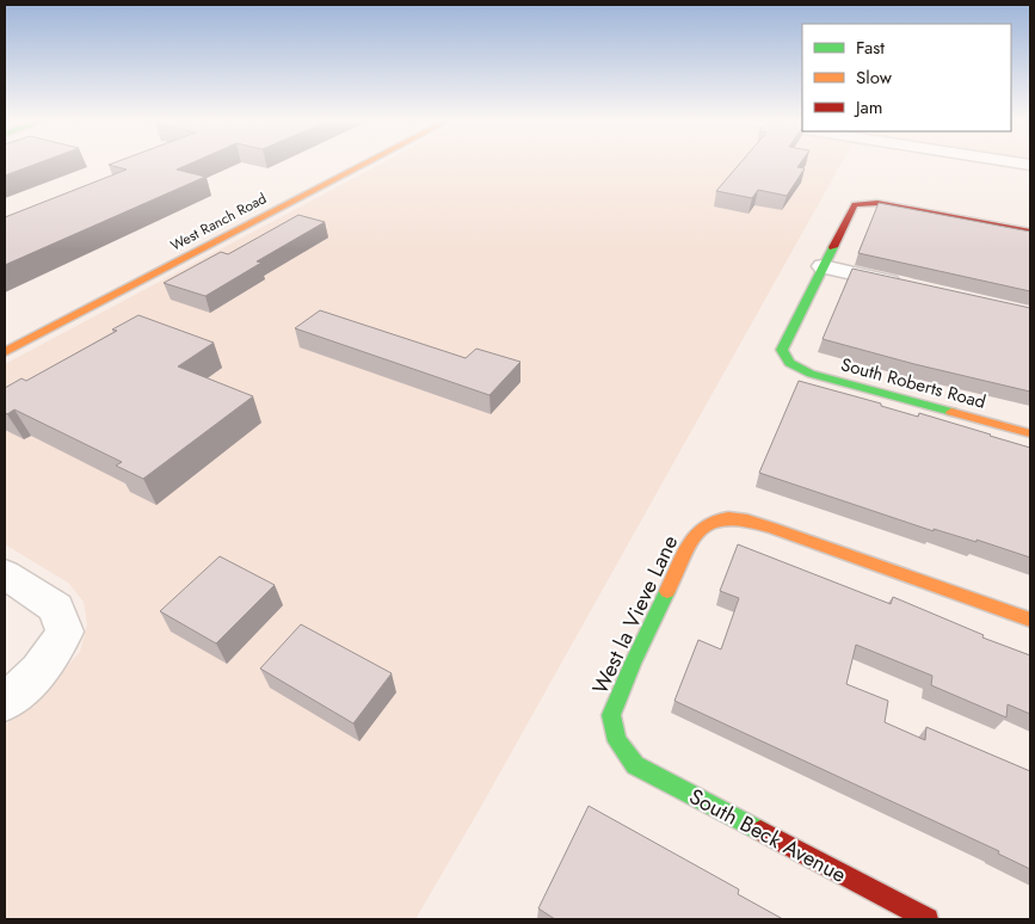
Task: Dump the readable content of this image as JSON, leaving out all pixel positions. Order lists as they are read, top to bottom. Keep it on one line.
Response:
{"streets":{"street":["West Ranch Road","South Roberts Road","West la Vieve Lane","South Beck Avenue"]},"crossings":[["West la Vieve Lane","South Beck Avenue"]],"legend":["Fast","Slow","Jam"]}
